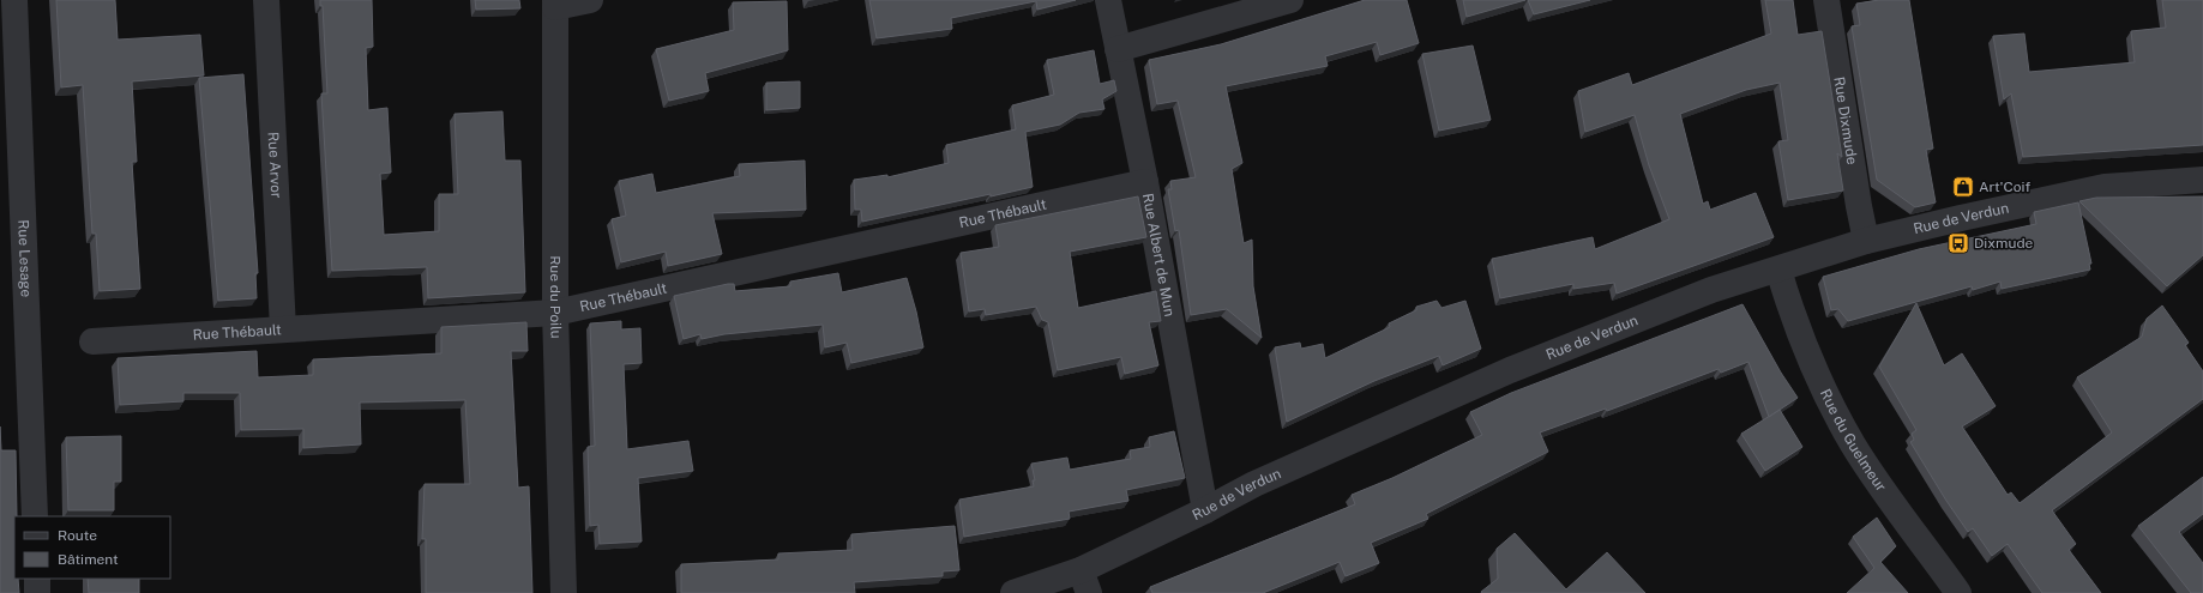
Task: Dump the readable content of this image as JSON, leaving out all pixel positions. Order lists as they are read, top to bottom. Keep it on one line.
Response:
{"streets":{"street":["Rue Dixmude","Rue Arvor","Rue Thébault","Rue de Verdun","Rue Albert de Mun","Rue Lesage","Rue du Poilu","Rue du Guelmeur"]},"crossings":[["Rue Dixmude","Rue de Verdun"],["Rue Arvor","Rue Thébault"],["Rue Thébault","Rue Albert de Mun"],["Rue Thébault","Rue du Poilu"],["Rue de Verdun","Rue Albert de Mun"],["Rue de Verdun","Rue du Guelmeur"]],"places":{"shop":["Art'Coif"],"bus stop":["Dixmude"]},"legend":["Route","Bâtiment"]}
